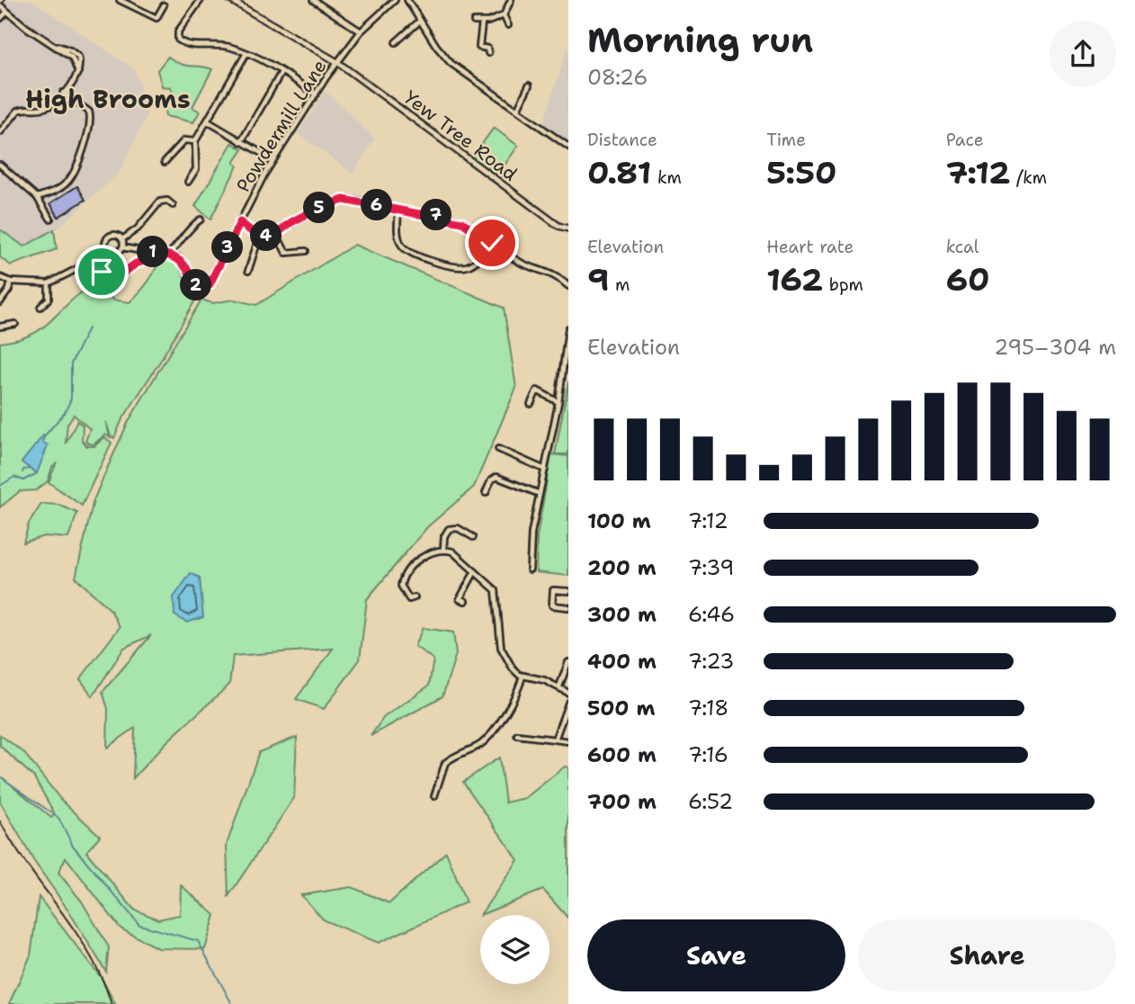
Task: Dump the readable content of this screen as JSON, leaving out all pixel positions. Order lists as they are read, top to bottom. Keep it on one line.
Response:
{"streets":{"street":["Powdermill Lane","Yew Tree Road"]},"crossings":[["Powdermill Lane","Yew Tree Road"]],"districts":["High Brooms"],"page":{"heading":["Morning run","08:26"],"stats":[["Distance","0.81 km"],["Time","5:50"],["Pace","7:12 /km"],["Elevation","9 m"],["Heart rate","162 bpm"],["kcal","60"]],"pins":["6","5","7","4","3","1","2"],"chart":["Elevation","295–304 m"],"list":[{"name":"100 m","note":"7:12"},{"name":"200 m","note":"7:39"},{"name":"300 m","note":"6:46"},{"name":"400 m","note":"7:23"},{"name":"500 m","note":"7:18"},{"name":"600 m","note":"7:16"},{"name":"700 m","note":"6:52"}],"buttons":["Save","Share"]}}
